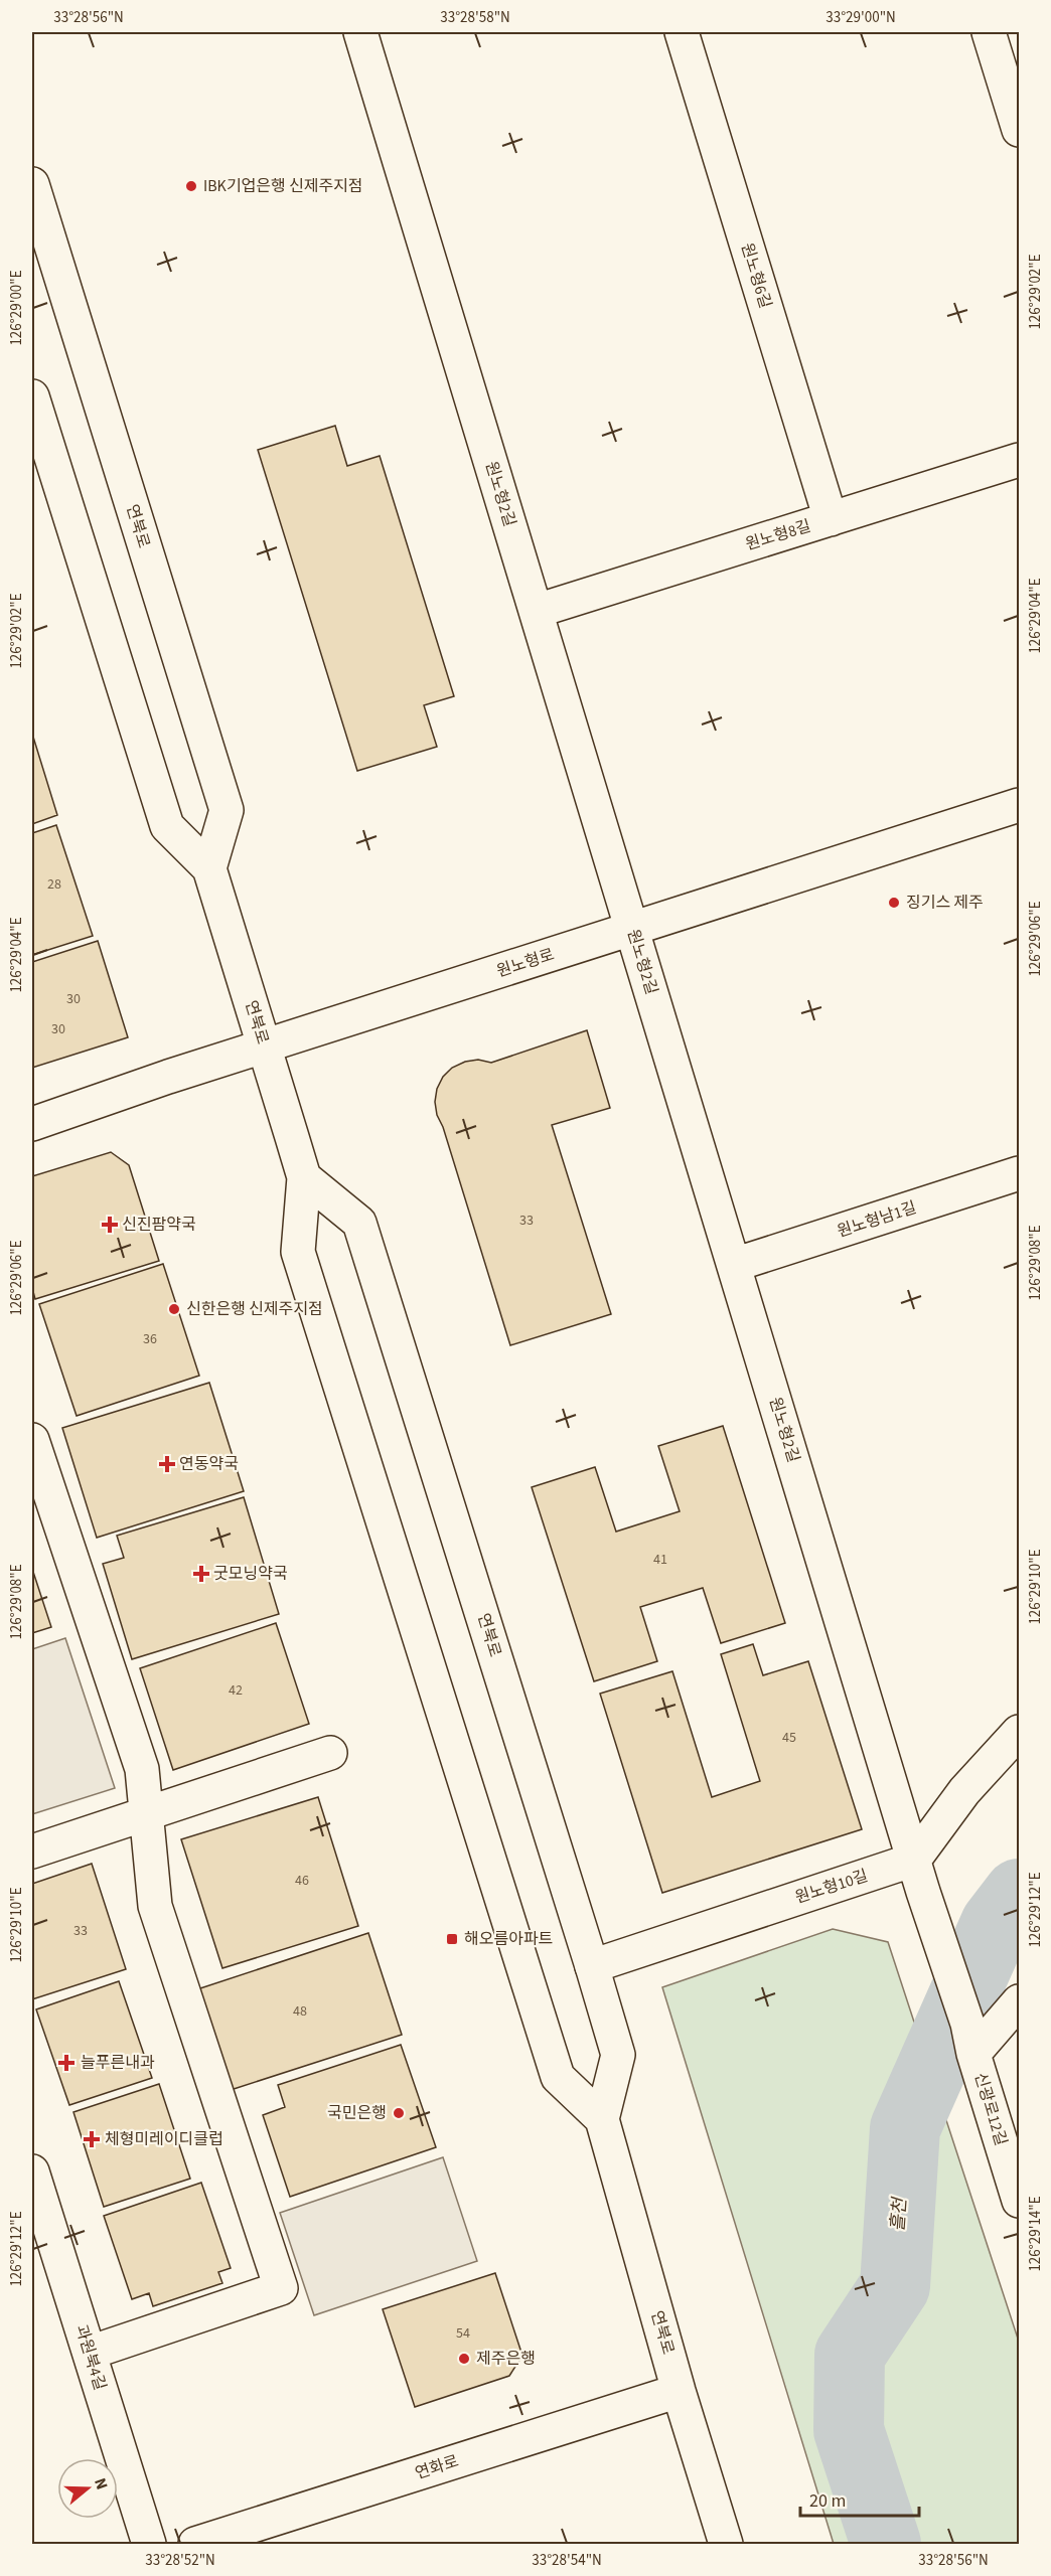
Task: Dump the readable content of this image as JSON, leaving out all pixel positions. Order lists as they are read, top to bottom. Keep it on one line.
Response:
{"streets":{"street":["원노형6길","원노형2길","연북로","원노형8길","원노형로","원노형남1길","원노형10길","신광로12길","과원북4길","연화로"]},"crossings":[["원노형6길","원노형8길"],["원노형2길","원노형8길"],["원노형2길","원노형로"],["원노형2길","원노형남1길"],["원노형2길","원노형10길"],["원노형2길","신광로12길"],["연북로","원노형로"],["연북로","원노형10길"],["연북로","연화로"]],"water":["흘천"],"places":{"other":["IBK기업은행 신제주지점","징기스 제주","신한은행 신제주지점","국민은행","제주은행"],"health":["신진팜약국","연동약국","굿모닝약국","늘푸른내과","체형미레이디클럽"],"transit":["해오름아파트"]},"house_numbers":["28","30","30","33","36","41","42","45","46","33","48","54"],"scale_bar":"20 m","north":"right","coordinates":["33°28'56\"N","33°28'58\"N","33°29'00\"N","126°29'02\"E","126°29'00\"E","126°29'04\"E","126°29'06\"E","126°29'08\"E","126°29'10\"E","126°29'12\"E","126°29'14\"E","33°28'52\"N","33°28'54\"N"]}
